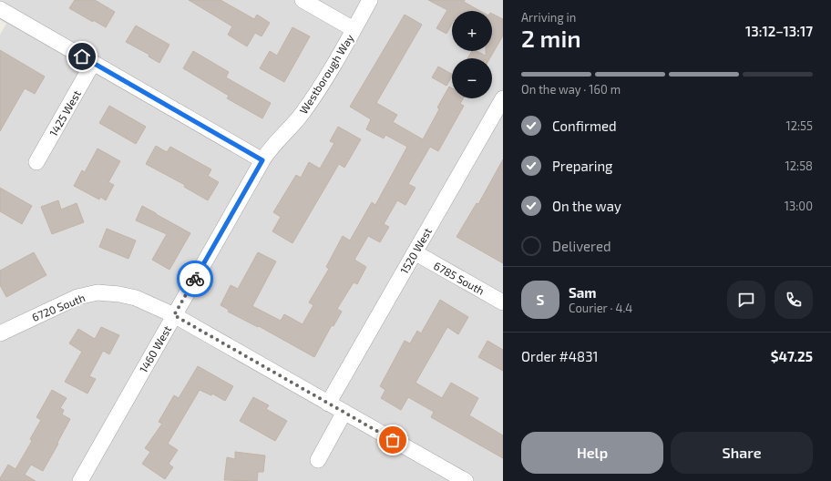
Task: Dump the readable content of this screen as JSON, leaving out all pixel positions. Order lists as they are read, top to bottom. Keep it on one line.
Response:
{"streets":{"street":["Westborough Way","1425 West","1520 West","6785 South","6720 South","1460 West"]},"crossings":[["Westborough Way","1460 West"],["1520 West","6785 South"],["1520 West","6720 South"],["6720 South","1460 West"]],"page":{"heading":["2 min","Arriving in","13:12–13:17"],"panel":["Sam","Courier · 4.4","Order #4831","$47.25"],"map_buttons":["+","−"],"bar":"On the way · 160 m","list":[["Confirmed","12:55"],["Preparing","12:58"],["On the way","13:00"],"Delivered"],"round":"S","buttons":["Help","Share"]}}
